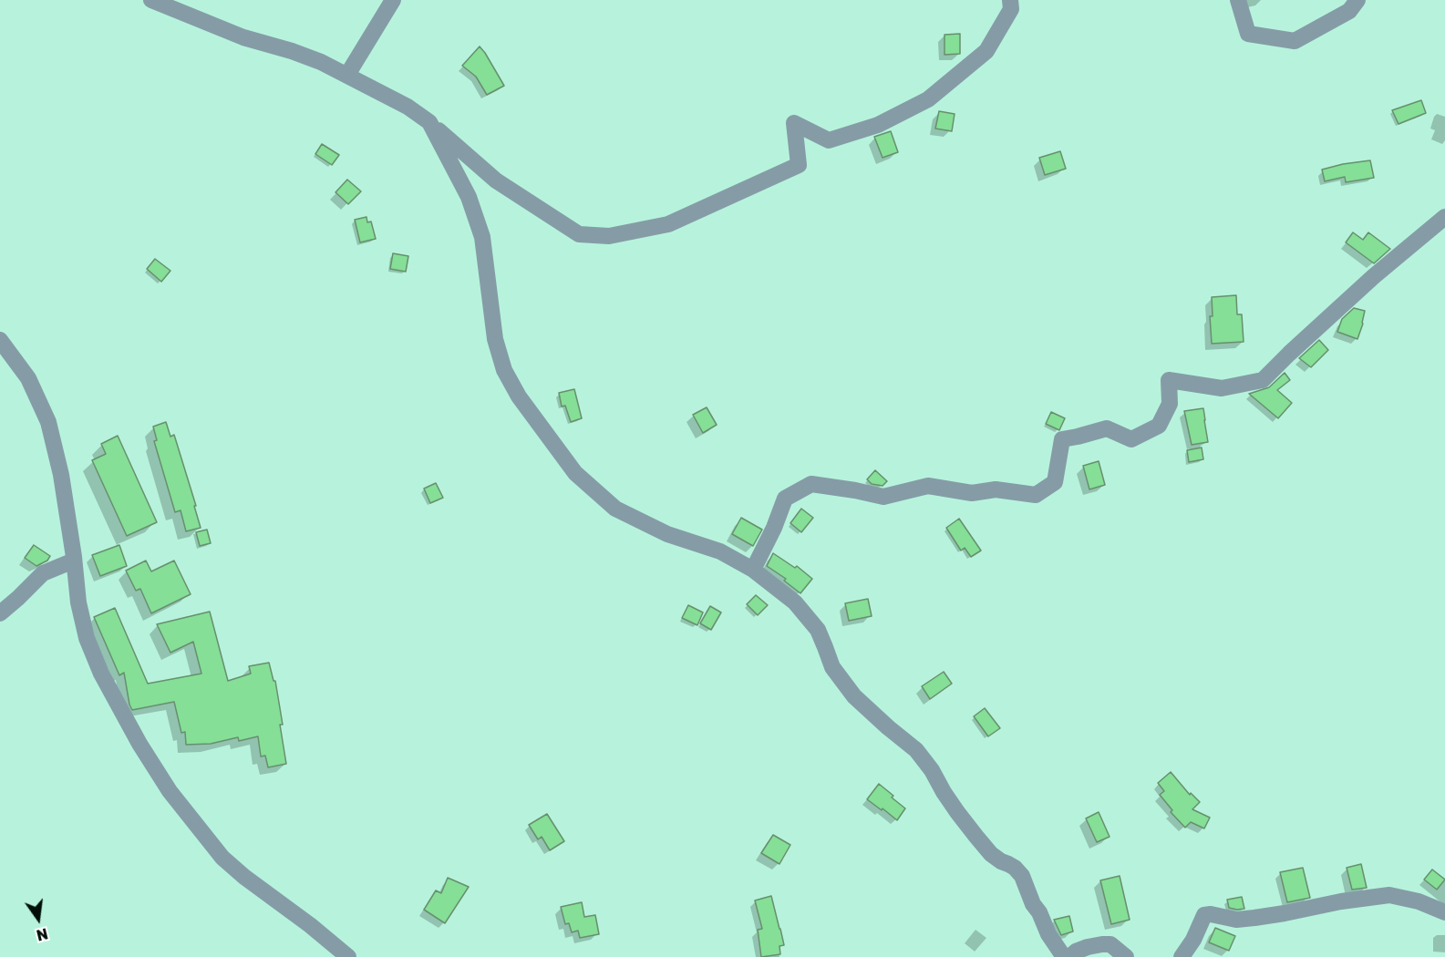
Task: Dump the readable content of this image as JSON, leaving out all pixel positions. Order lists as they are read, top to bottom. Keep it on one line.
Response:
{"north":"bottom"}
